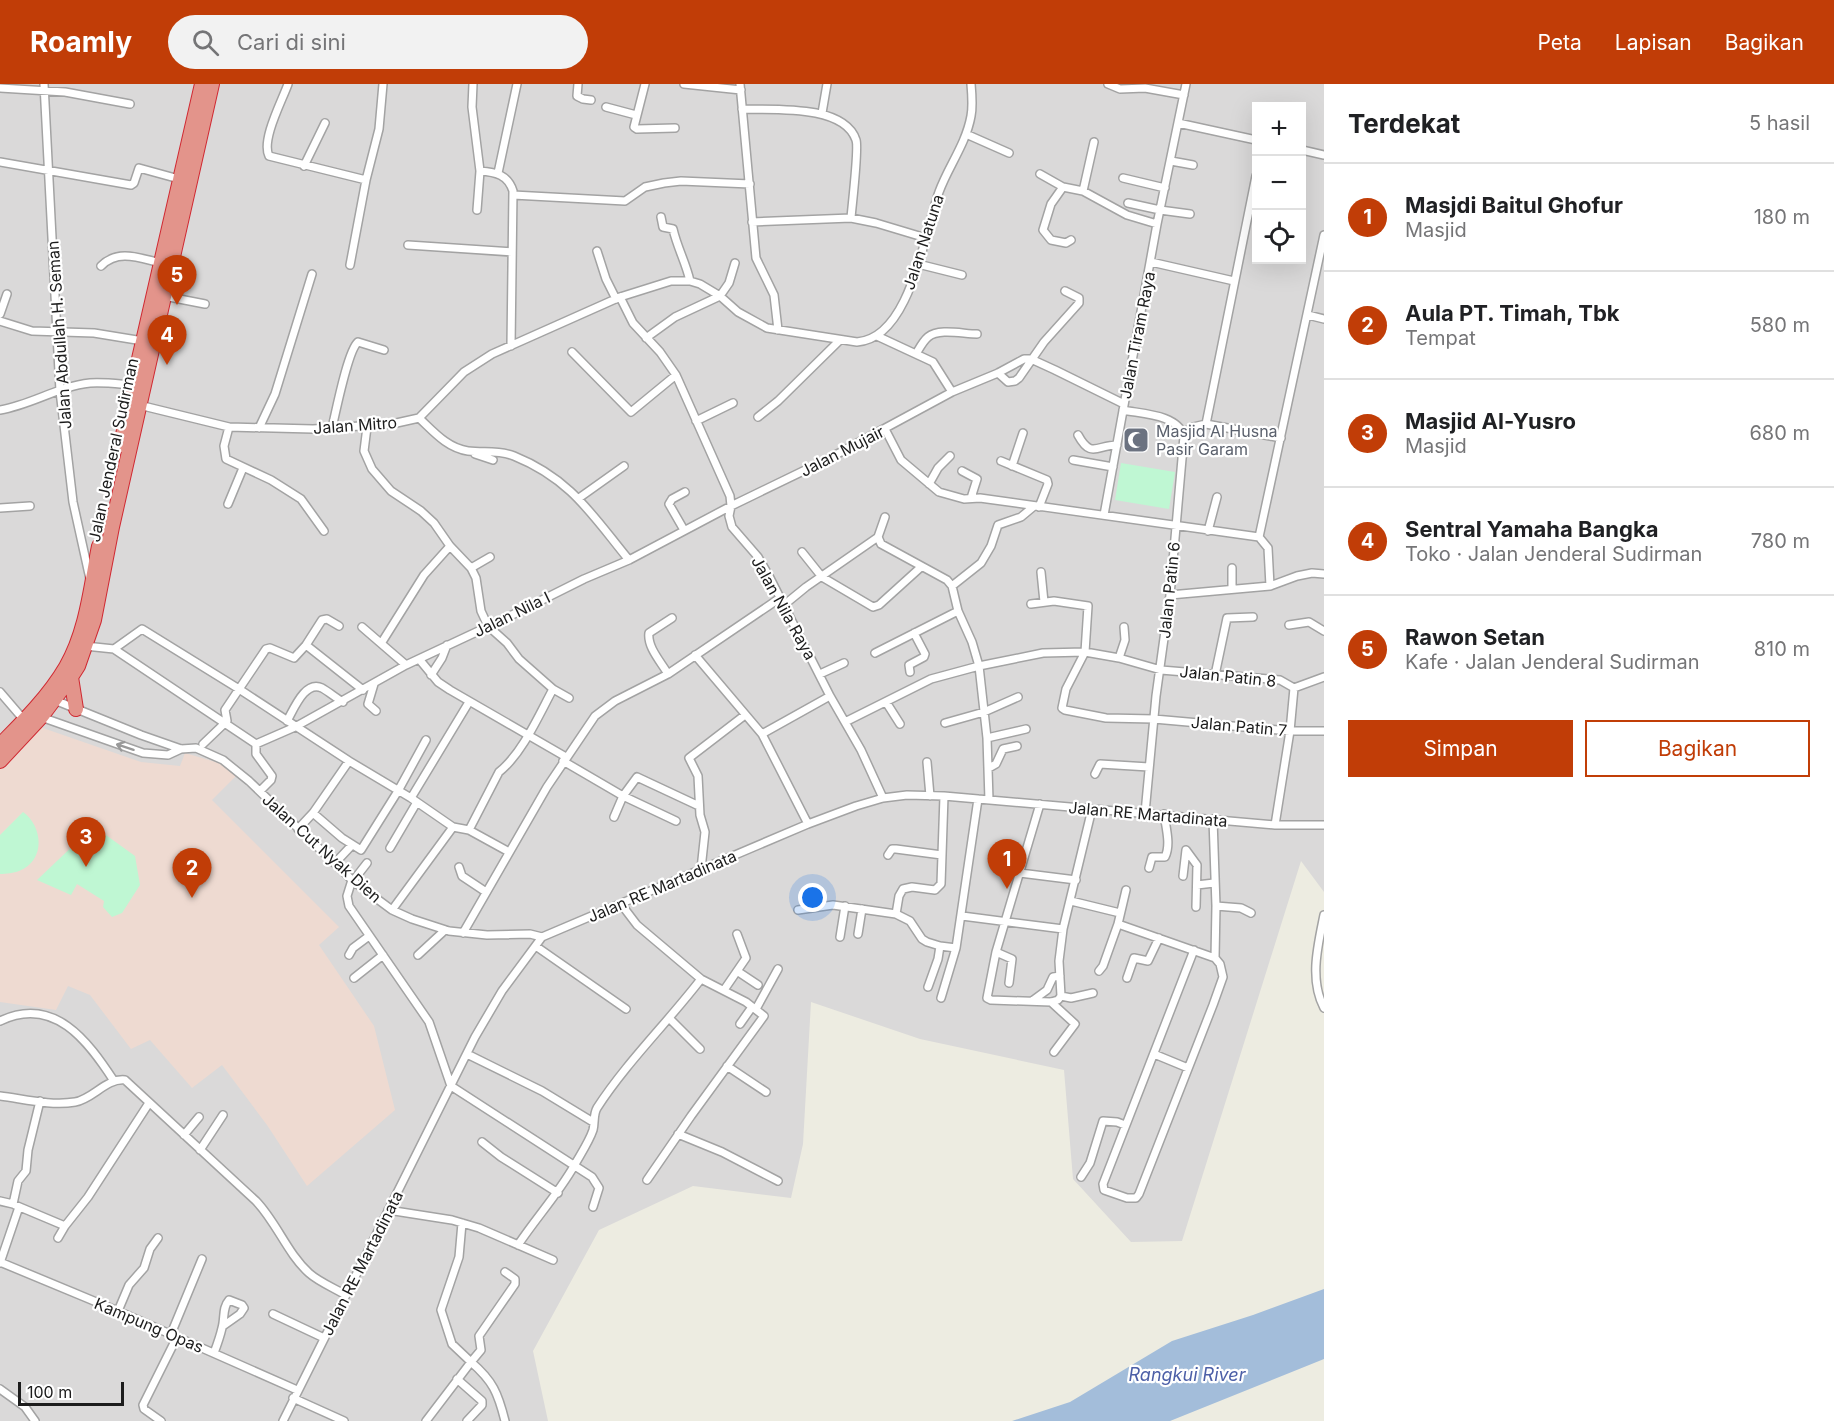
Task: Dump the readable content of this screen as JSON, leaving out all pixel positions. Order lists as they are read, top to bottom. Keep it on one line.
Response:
{"streets":{"highway":["Jalan Jenderal Sudirman"],"street":["Jalan Natuna","Jalan Abdullah H. Seman","Jalan Tiram Raya","Jalan Mitro","Jalan Mujair","Jalan Patin 6","Jalan Nila Raya","Jalan Nila I","Jalan Patin 8","Jalan Patin 7","Jalan RE Martadinata","Jalan Cut Nyak Dien","Kampung Opas"]},"crossings":[["Jalan Abdullah H. Seman","Jalan Jenderal Sudirman"],["Jalan Mitro","Jalan Jenderal Sudirman"],["Jalan Mitro","Jalan Nila Raya"],["Jalan Jenderal Sudirman","Jalan Cut Nyak Dien"],["Jalan Mujair","Jalan Nila Raya"],["Jalan Mujair","Jalan Nila I"],["Jalan Patin 6","Jalan Patin 8"],["Jalan Patin 6","Jalan Patin 7"],["Jalan Patin 6","Jalan RE Martadinata"],["Jalan Nila Raya","Jalan Nila I"],["Jalan Nila Raya","Jalan Patin 8"],["Jalan Nila Raya","Jalan RE Martadinata"],["Jalan Patin 8","Jalan Patin 7"],["Jalan RE Martadinata","Jalan Cut Nyak Dien"],["Jalan RE Martadinata","Kampung Opas"]],"water":["Rangkui River"],"places":{"mosque":["Masjid Al Husna Pasir Garam"]},"scale_bar":"100 m","page":{"header":"Roamly","search":"Cari di sini","nav":["Peta","Lapisan","Bagikan"],"heading":["Terdekat","5 hasil"],"map_buttons":["+","−"],"list":[{"mark":"1","name":"Masjdi Baitul Ghofur","note":"Masjid","value":"180 m"},{"mark":"2","name":"Aula PT. Timah, Tbk","note":"Tempat","value":"580 m"},{"mark":"3","name":"Masjid Al-Yusro","note":"Masjid","value":"680 m"},{"mark":"4","name":"Sentral Yamaha Bangka","note":"Toko · Jalan Jenderal Sudirman","value":"780 m"},{"mark":"5","name":"Rawon Setan","note":"Kafe · Jalan Jenderal Sudirman","value":"810 m"}],"pins":["5","4","3","1","2"],"buttons":["Simpan","Bagikan"],"scale":"100 m"}}
